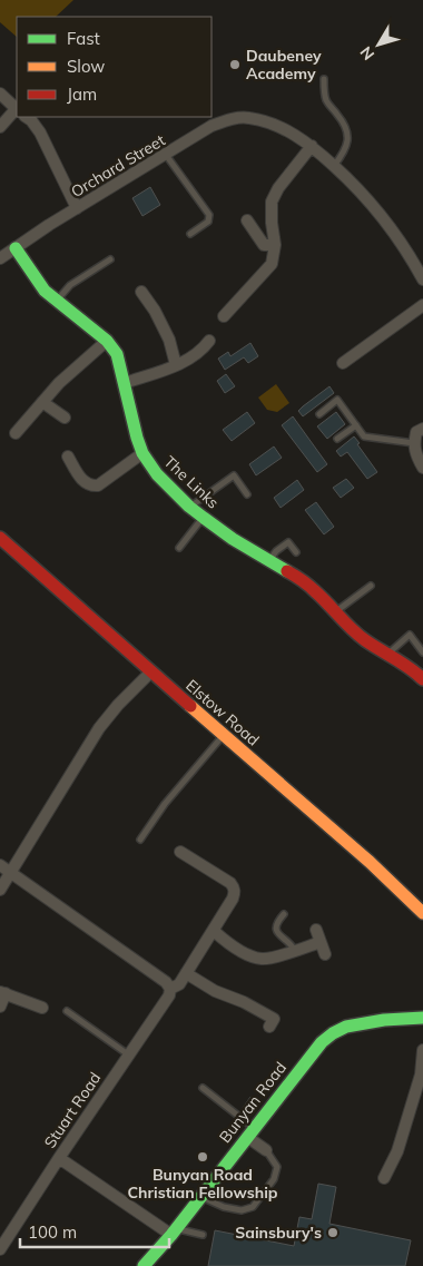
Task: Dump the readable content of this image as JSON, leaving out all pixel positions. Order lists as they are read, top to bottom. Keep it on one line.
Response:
{"streets":{"street":["Orchard Street","The Links","Elstow Road","Bunyan Road","Stuart Road"]},"crossings":[["Orchard Street","The Links"]],"places":["Daubeney Academy","Bunyan Road Christian Fellowship","Sainsbury's"],"legend":["Fast","Slow","Jam"],"scale_bar":"100 m","north":"bottom left"}
